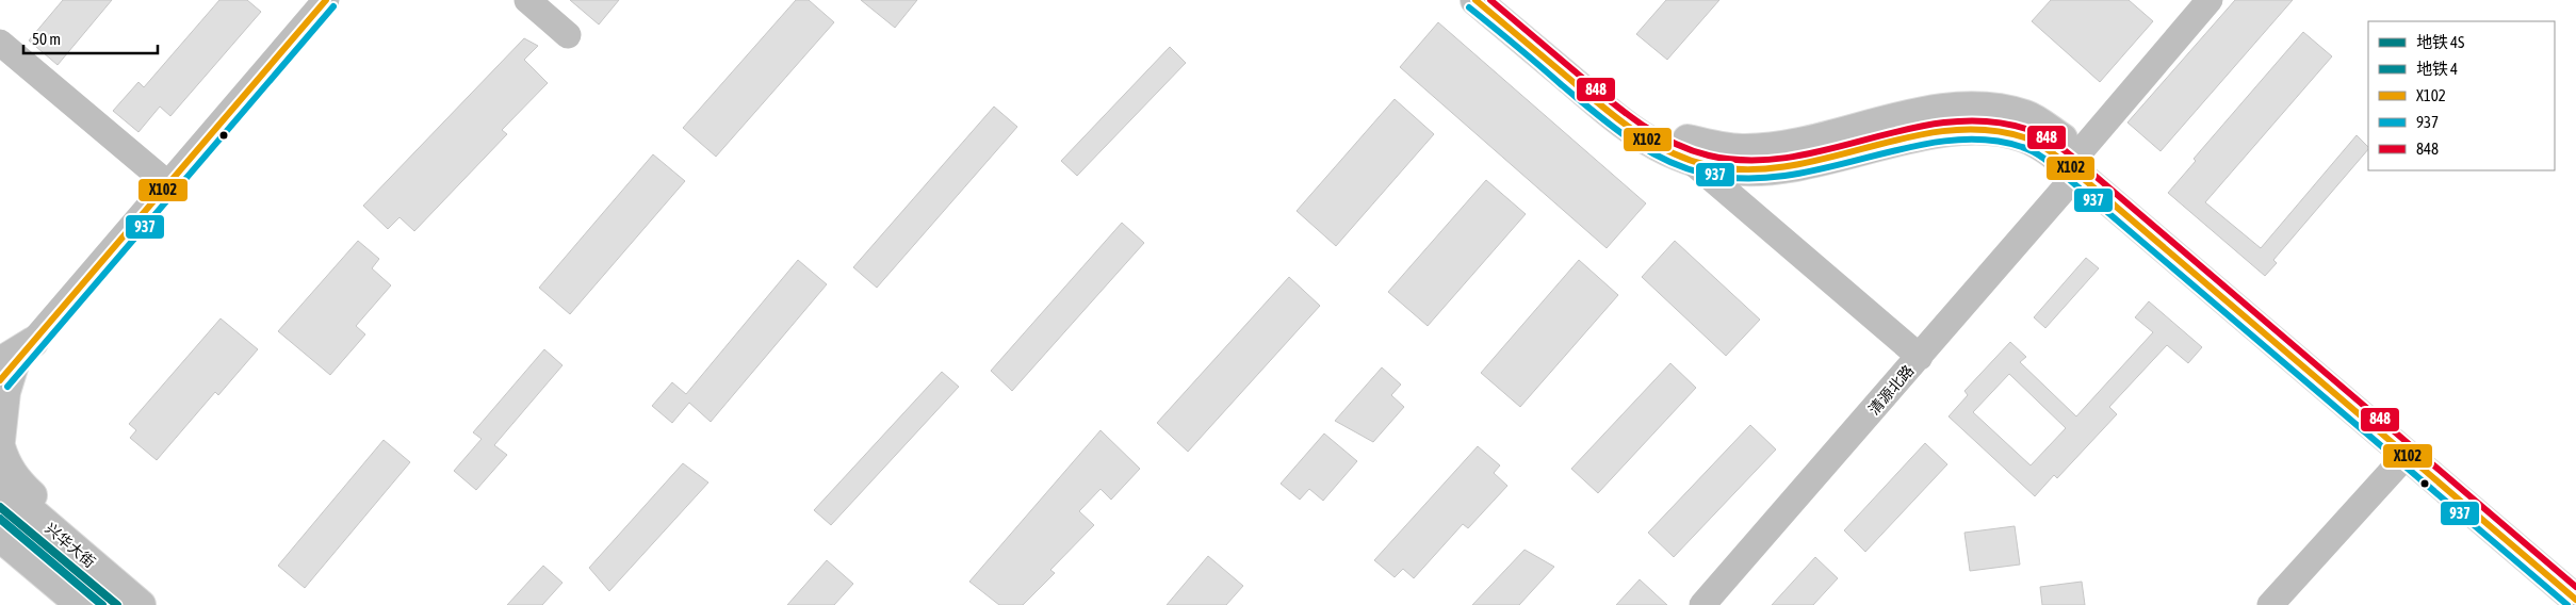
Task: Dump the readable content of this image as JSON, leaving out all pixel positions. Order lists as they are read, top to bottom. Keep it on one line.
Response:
{"streets":{"main road":["兴华大街"],"street":["清源北路"]},"lines":["transit line X102","transit line 848","transit line 937","metro line 4S","metro line 4"],"legend":["地铁 4S","地铁 4","X102","937","848"],"scale_bar":"50 m"}
